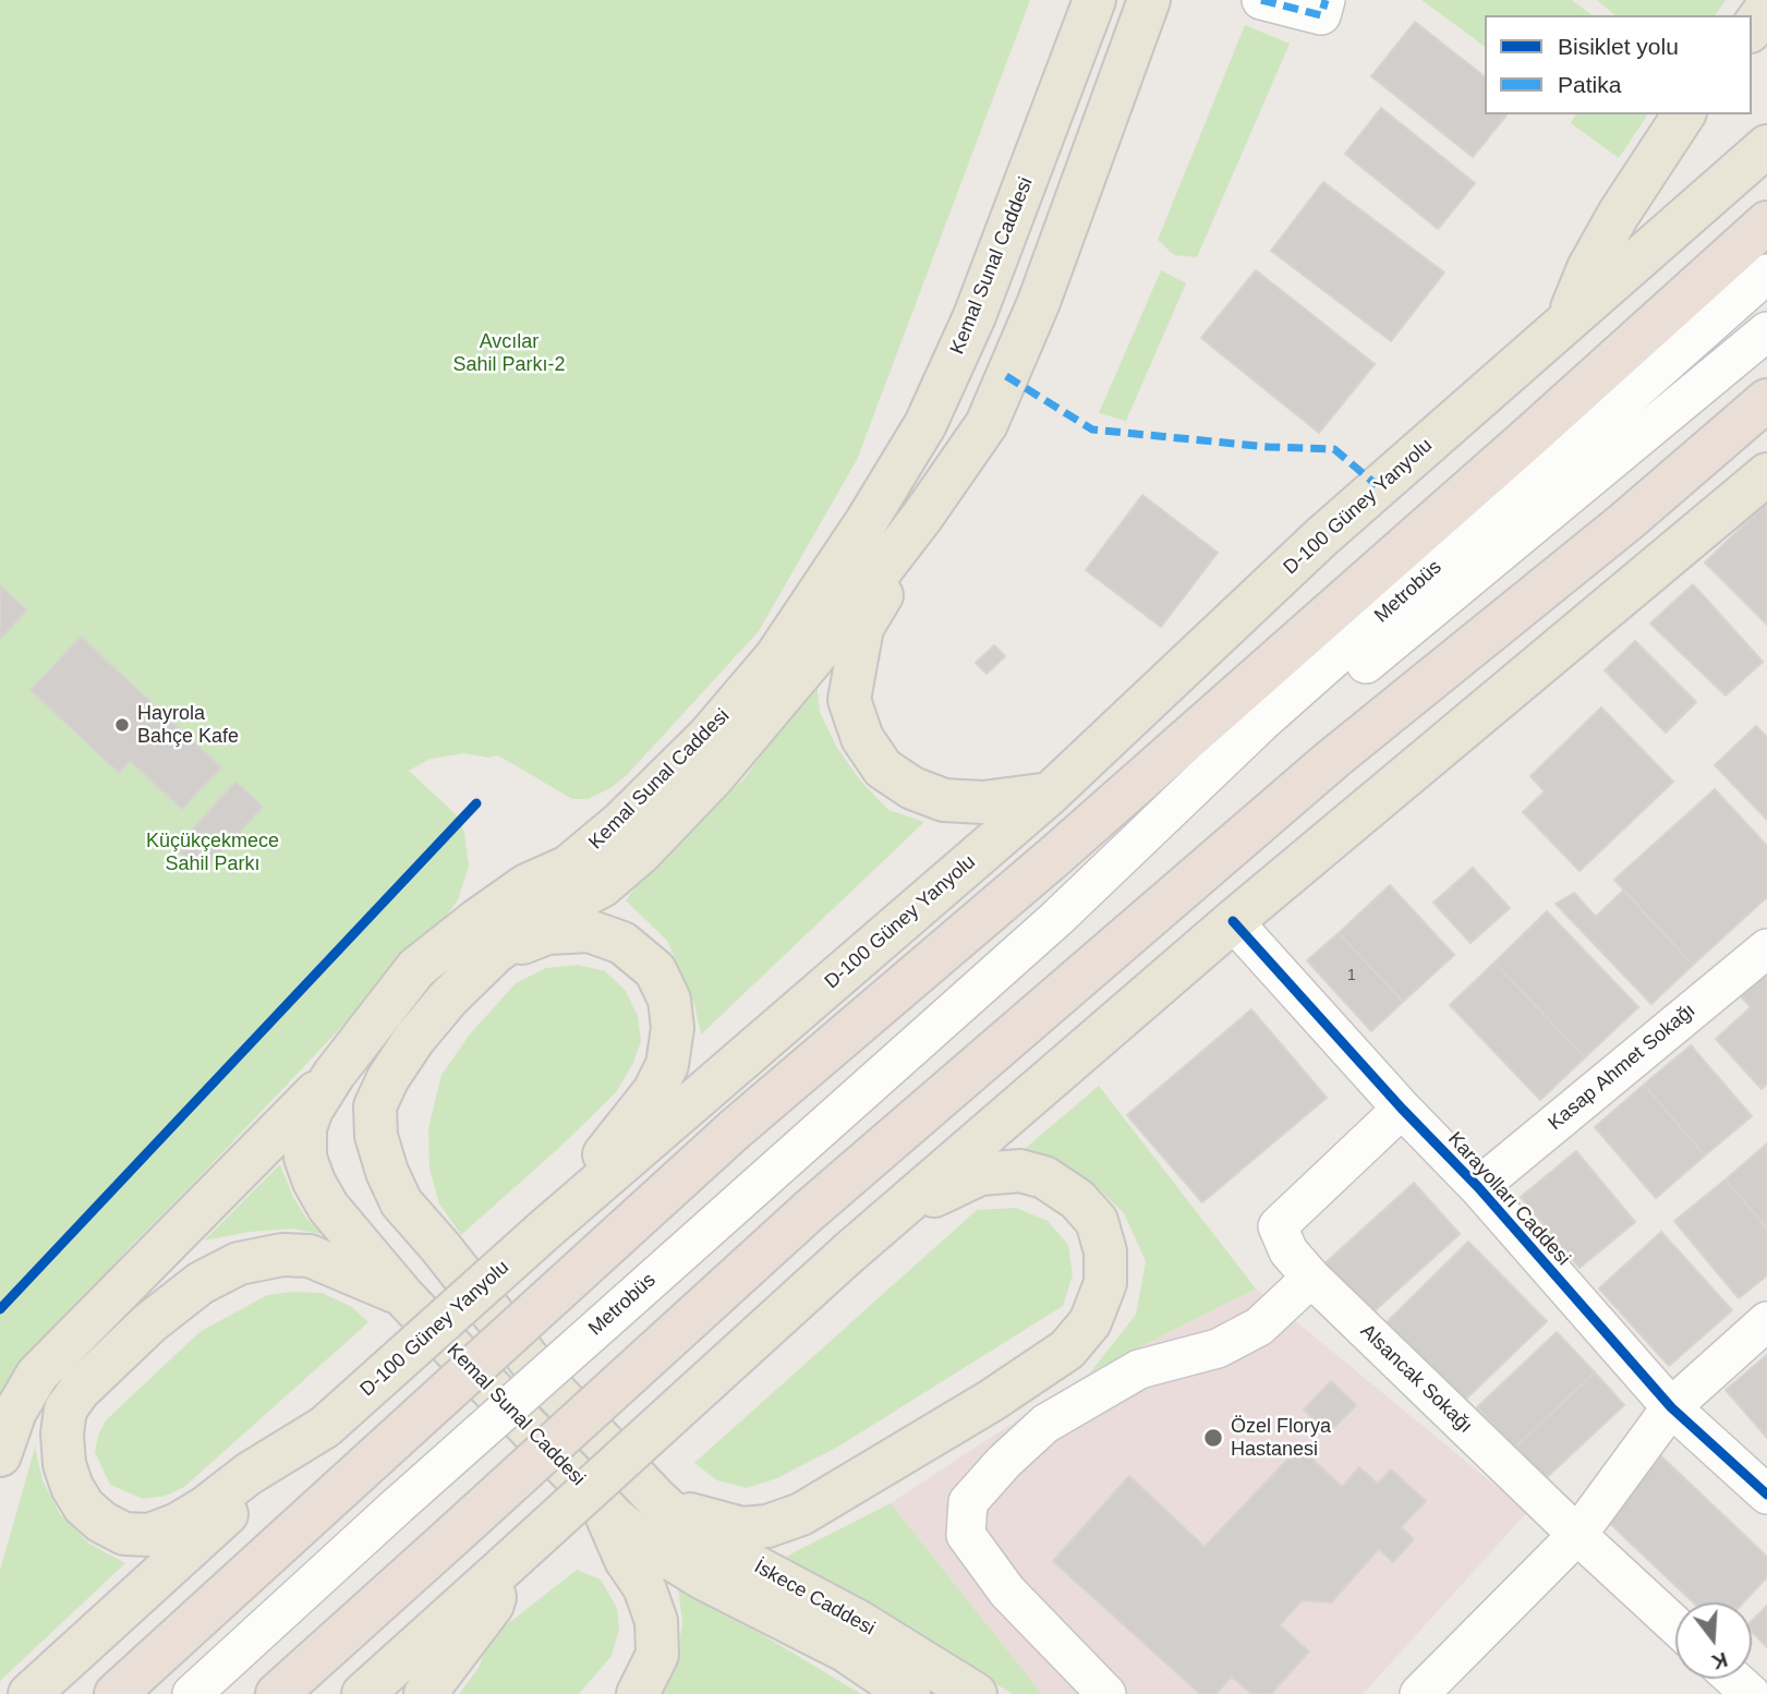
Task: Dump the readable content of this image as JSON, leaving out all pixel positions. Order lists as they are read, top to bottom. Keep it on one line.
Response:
{"streets":{"main road":["Kemal Sunal Caddesi","D-100 Güney Yanyolu","İskece Caddesi"],"street":["Metrobüs","Kasap Ahmet Sokağı","Karayolları Caddesi","Alsancak Sokağı"]},"crossings":[["Kemal Sunal Caddesi","İskece Caddesi"],["Kasap Ahmet Sokağı","Karayolları Caddesi"],["Karayolları Caddesi","Alsancak Sokağı"]],"parks":["Avcılar Sahil Parkı-2","Küçükçekmece Sahil Parkı"],"places":["Hayrola Bahçe Kafe","Özel Florya Hastanesi"],"house_numbers":["1"],"legend":["Bisiklet yolu","Patika"],"north":"bottom"}
